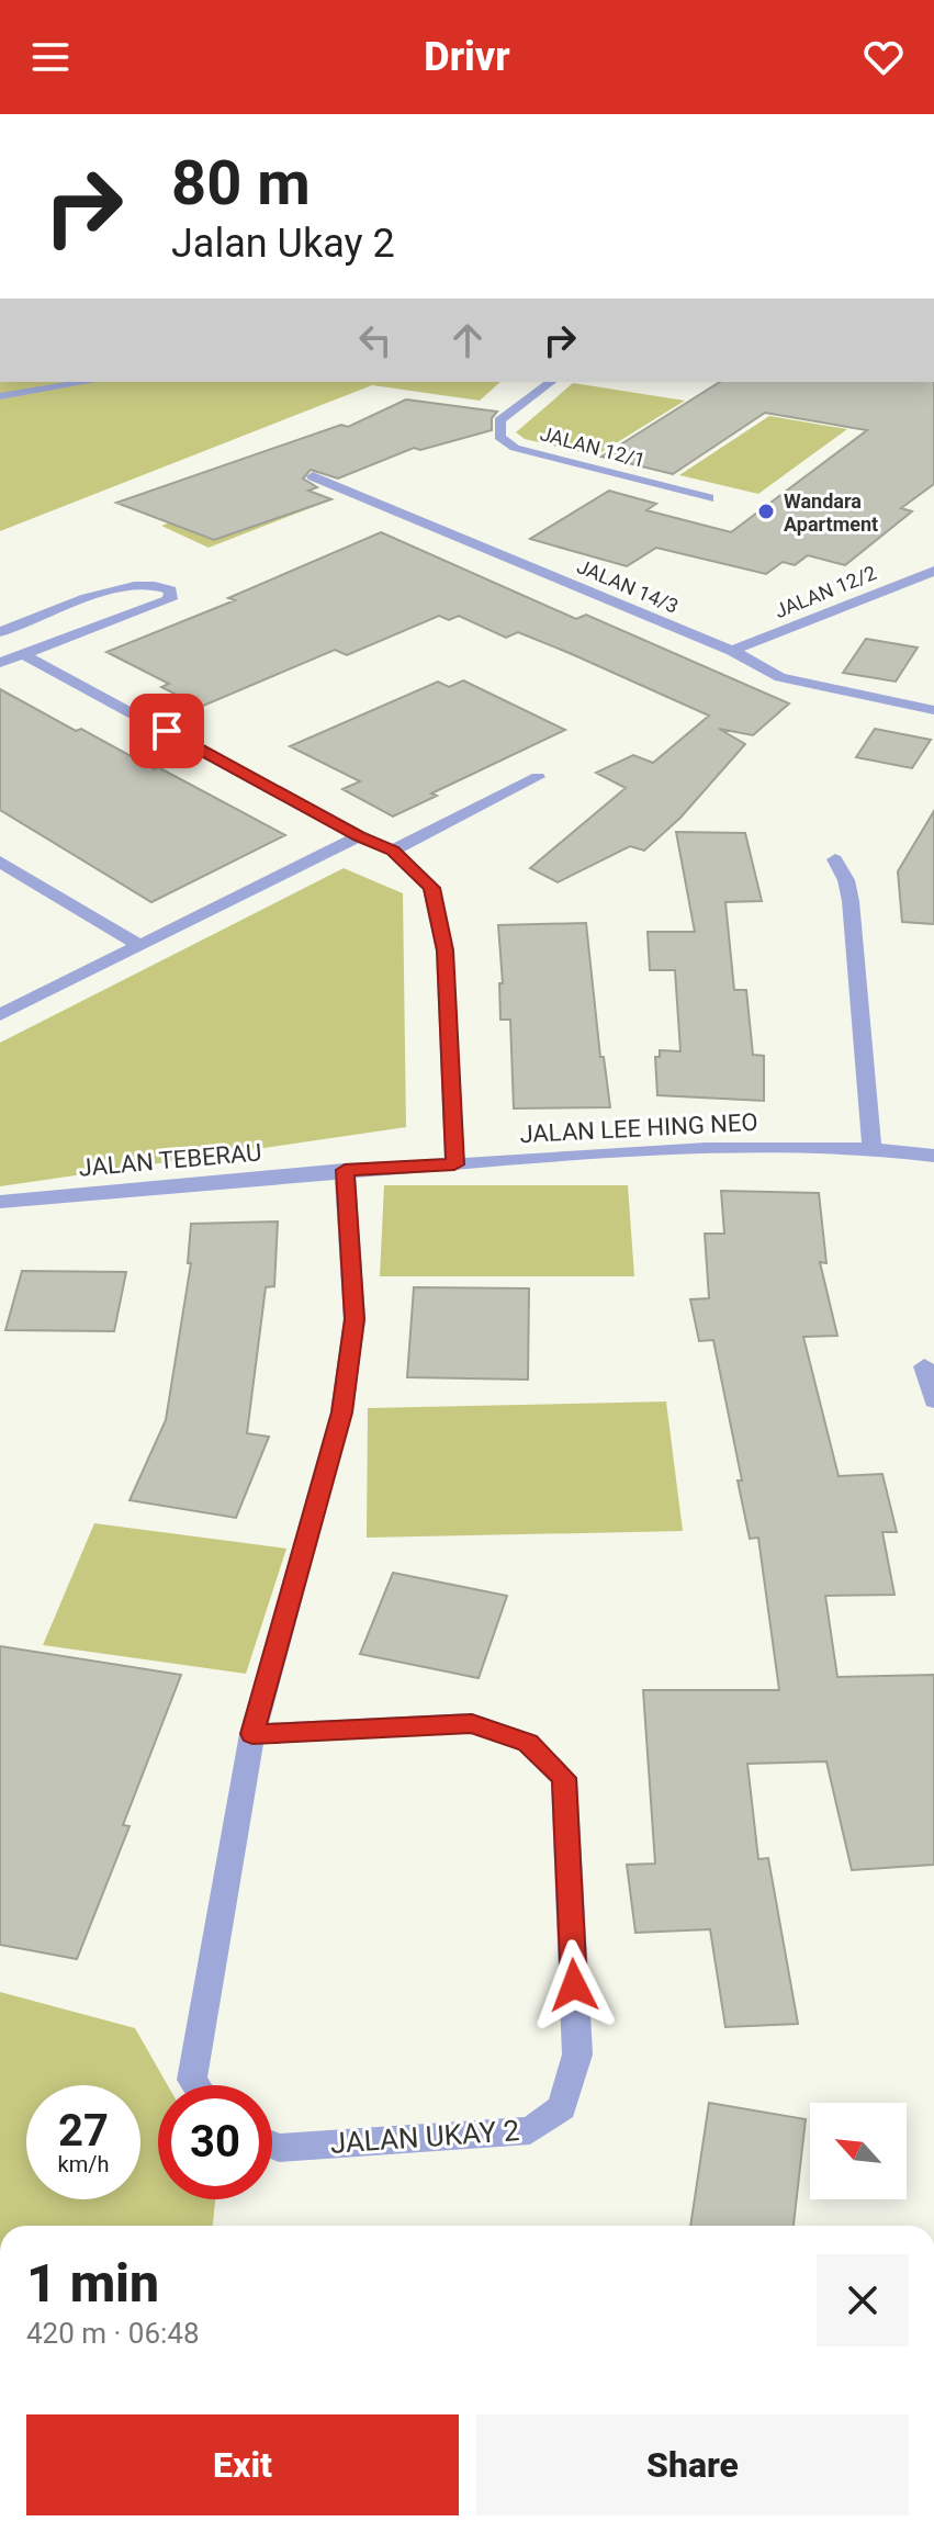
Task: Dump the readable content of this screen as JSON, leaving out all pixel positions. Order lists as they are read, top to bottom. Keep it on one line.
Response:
{"streets":{"street":["JALAN 12/1","JALAN 14/3","JALAN 12/2","JALAN LEE HING NEO","JALAN TEBERAU","JALAN UKAY 2"]},"crossings":[["JALAN 14/3","JALAN 12/2"],["JALAN LEE HING NEO","JALAN TEBERAU"]],"places":["Wandara Apartment"],"north":"top left","page":{"header":"Drivr","turn":["80 m","Jalan Ukay 2"],"speed":"27 km/h","limit":"30","heading":["1 min","420 m · 06:48"],"buttons":["Exit","Share"]}}
